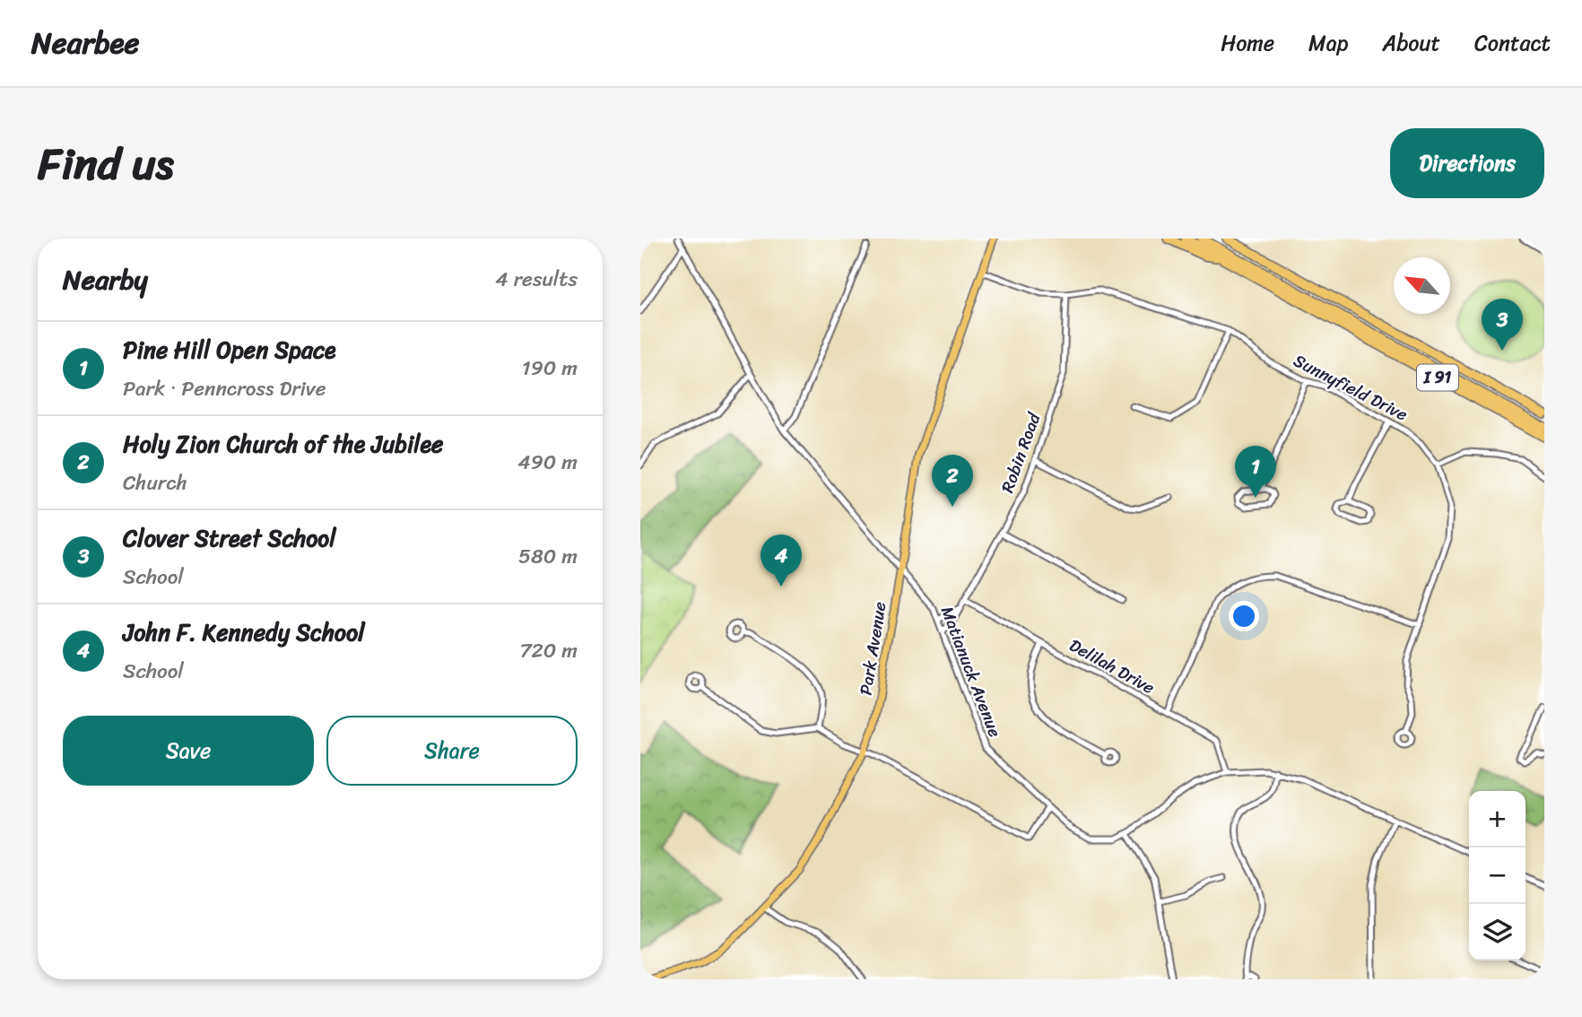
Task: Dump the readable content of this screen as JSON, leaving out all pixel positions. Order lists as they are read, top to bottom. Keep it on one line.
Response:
{"streets":{"highway":["I 91"],"main road":["Park Avenue"],"street":["Sunnyfield Drive","Robin Road","Delilah Drive","Matianuck Avenue"]},"crossings":[["Sunnyfield Drive","Robin Road"],["Sunnyfield Drive","Park Avenue"],["Robin Road","Delilah Drive"],["Robin Road","Matianuck Avenue"],["Park Avenue","Matianuck Avenue"],["Delilah Drive","Matianuck Avenue"]],"north":"top left","page":{"header":"Nearbee","nav":["Home","Map","About","Contact"],"title":"Find us","buttons":["Directions",["Save","Share"]],"heading":["Nearby","4 results"],"pins":["3","1","2","4"],"list":[{"mark":"1","name":"Pine Hill Open Space","note":"Park · Penncross Drive","value":"190 m"},{"mark":"2","name":"Holy Zion Church of the Jubilee","note":"Church","value":"490 m"},{"mark":"3","name":"Clover Street School","note":"School","value":"580 m"},{"mark":"4","name":"John F. Kennedy School","note":"School","value":"720 m"}],"map_buttons":["+","−"]}}
